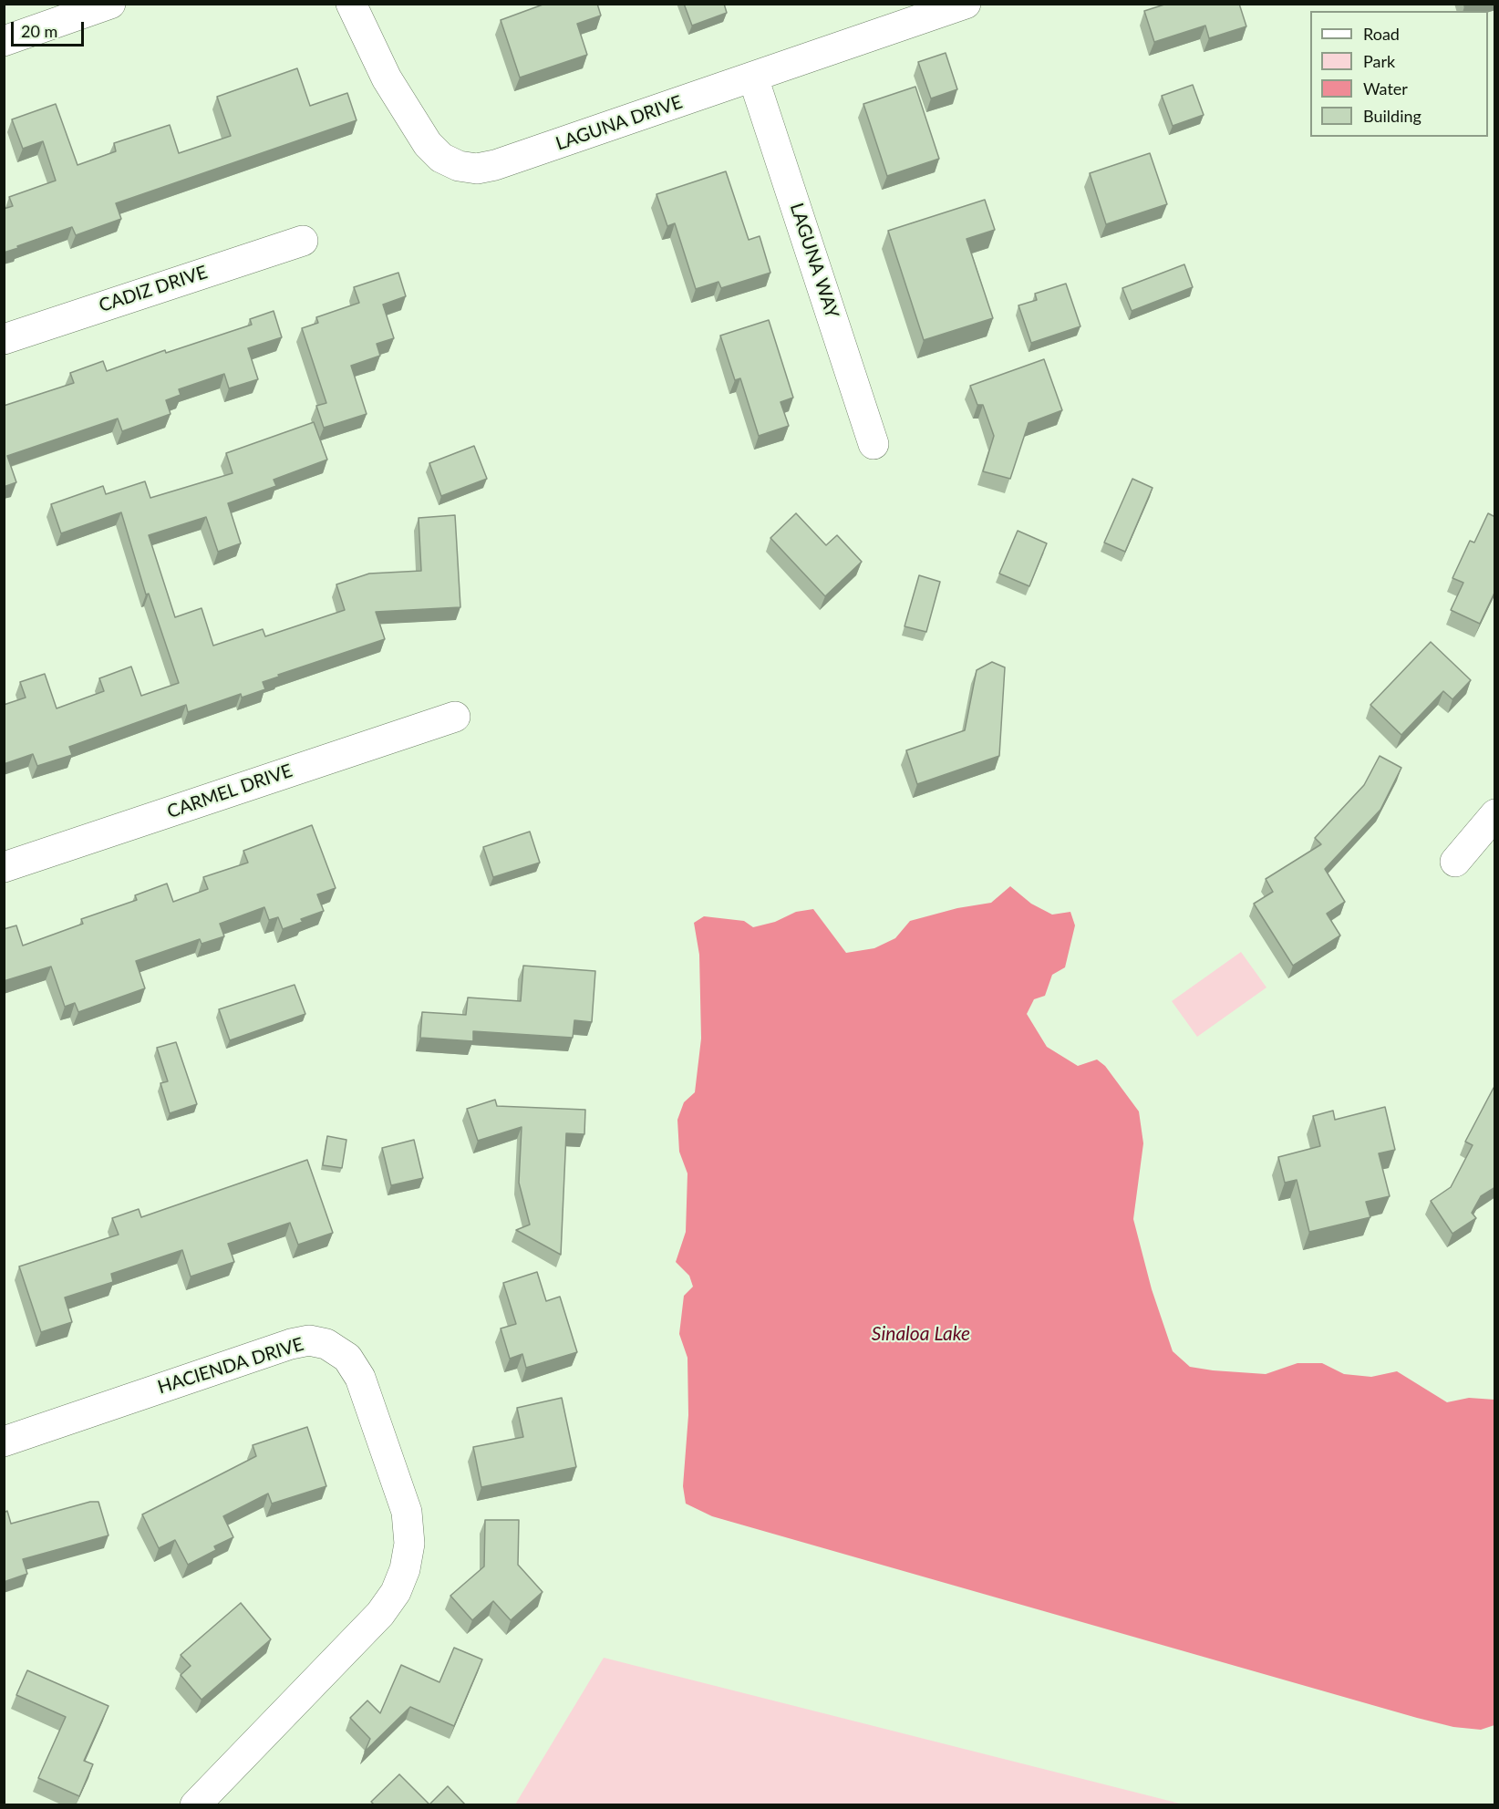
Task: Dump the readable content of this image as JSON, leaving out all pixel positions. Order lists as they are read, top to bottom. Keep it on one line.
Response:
{"streets":{"street":["LAGUNA DRIVE","LAGUNA WAY","CADIZ DRIVE","CARMEL DRIVE","HACIENDA DRIVE"]},"crossings":[["LAGUNA DRIVE","LAGUNA WAY"]],"water":["Sinaloa Lake"],"legend":["Road","Park","Water","Building"],"scale_bar":"20 m"}
